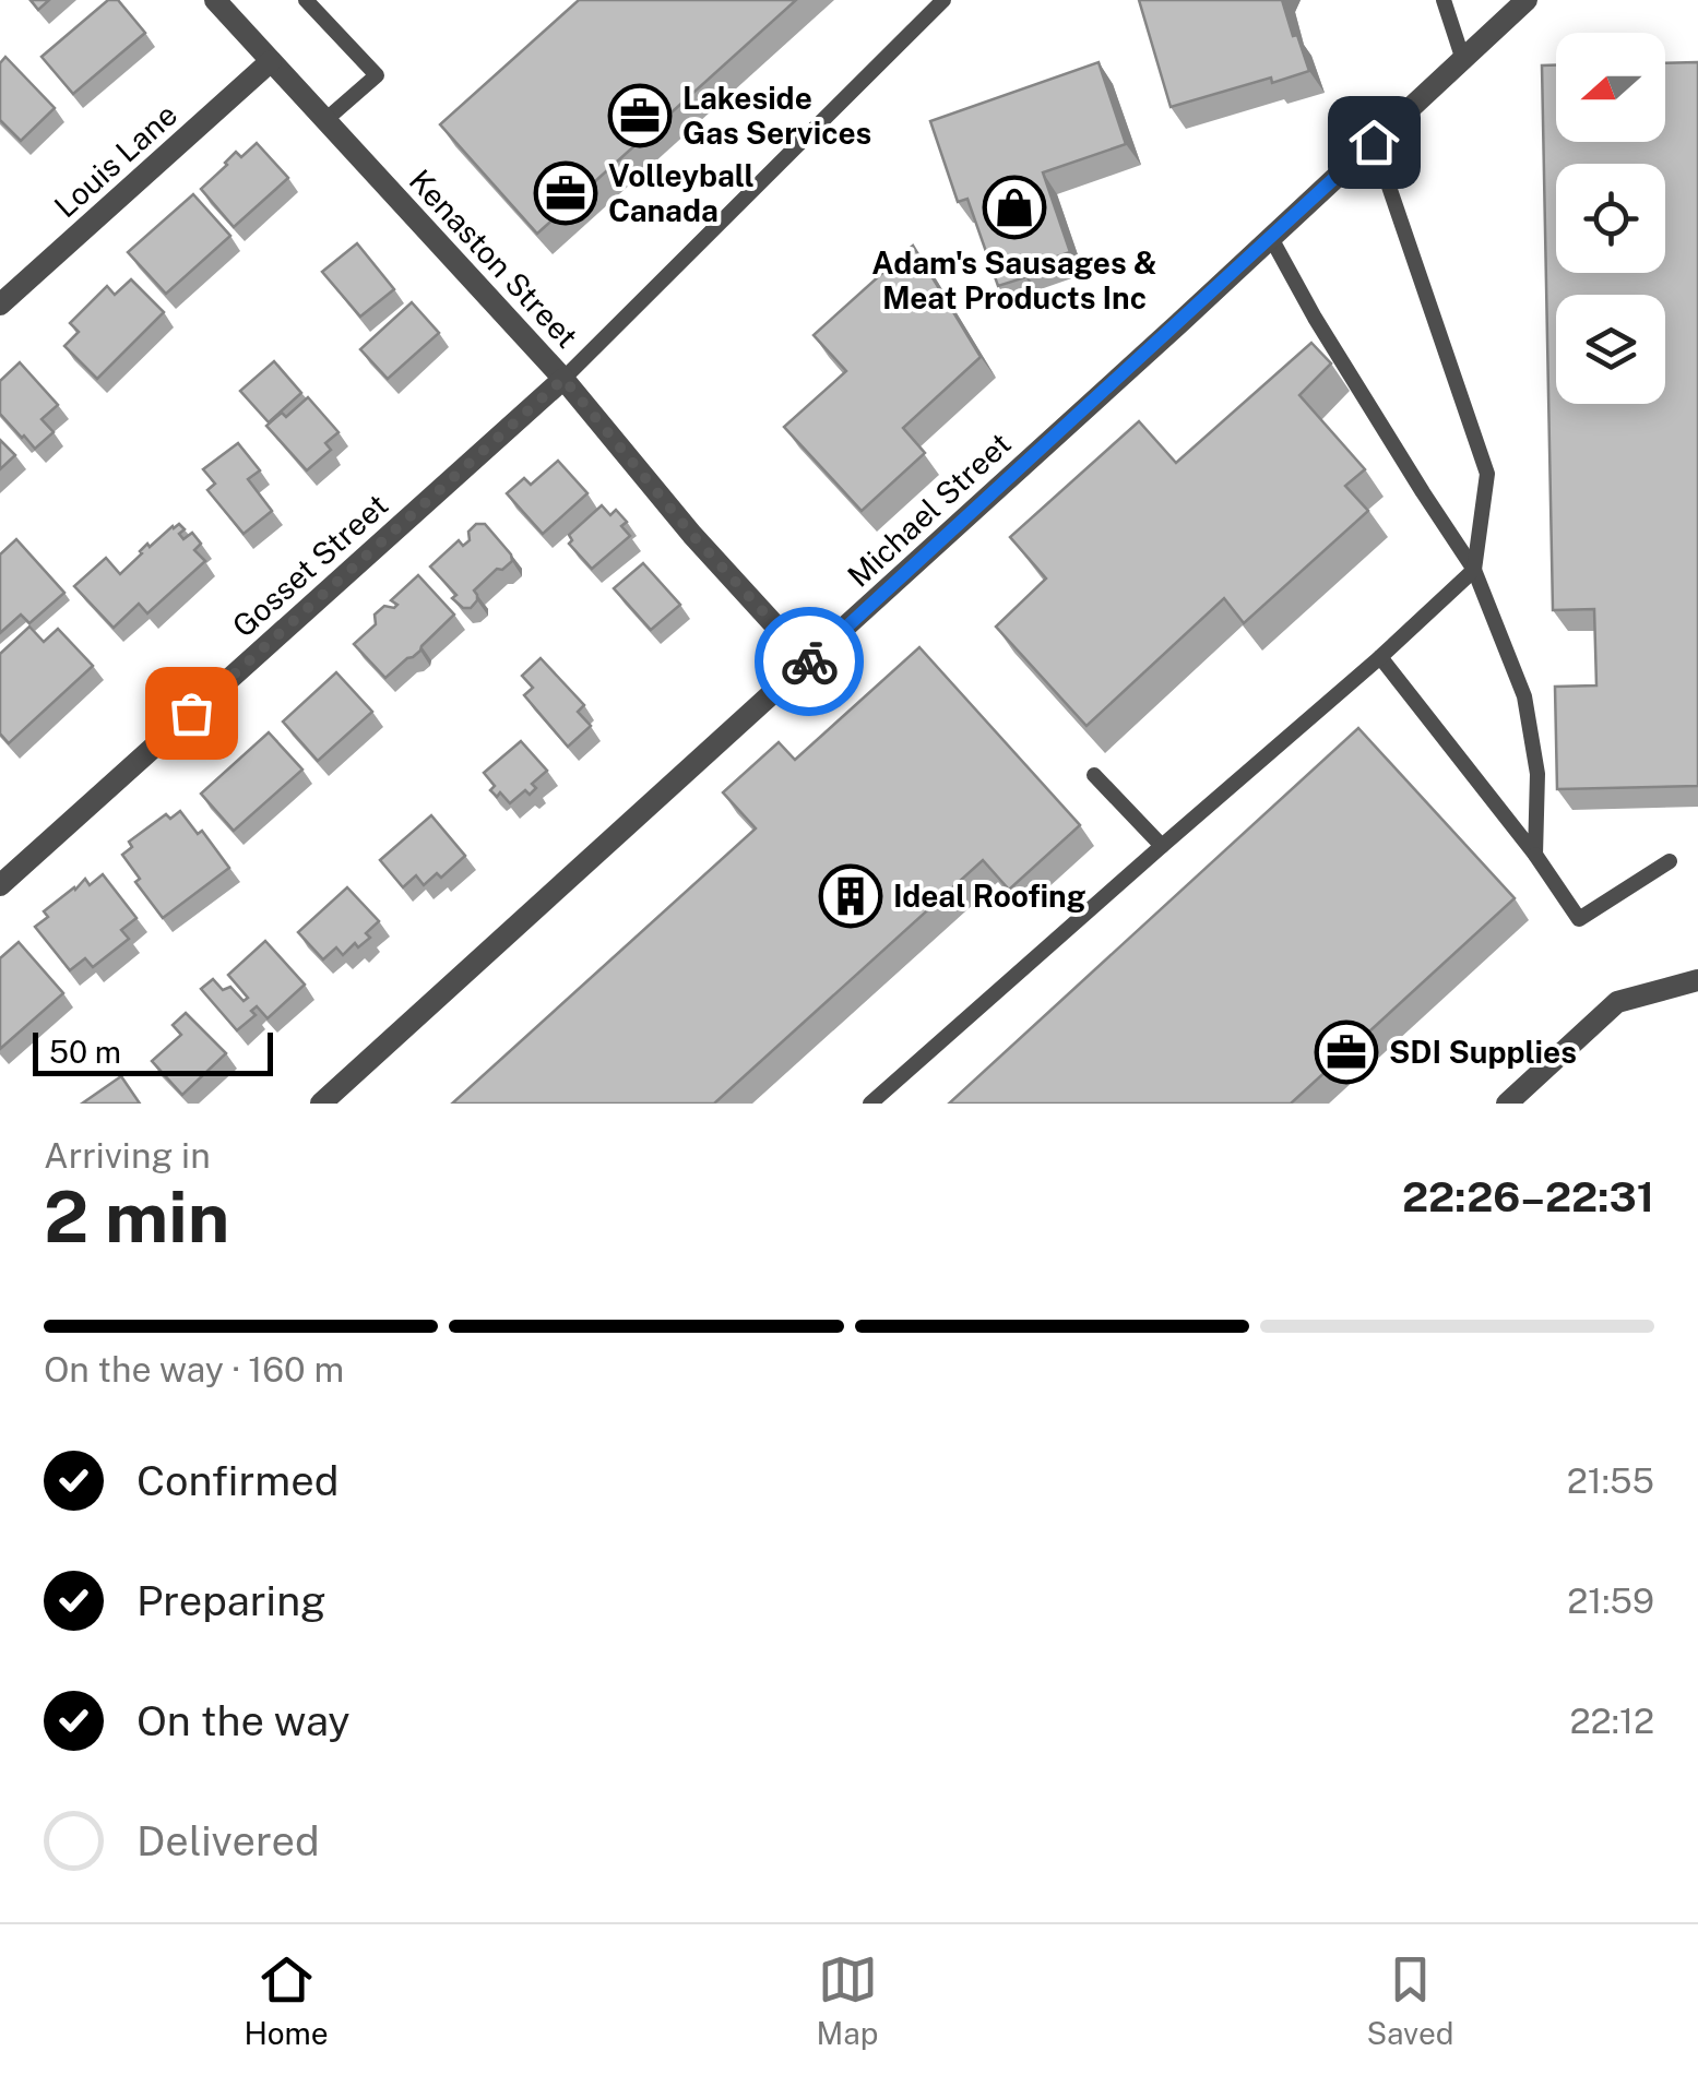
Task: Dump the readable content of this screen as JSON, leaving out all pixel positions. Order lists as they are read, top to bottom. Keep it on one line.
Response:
{"streets":{"street":["Louis Lane","Kenaston Street","Michael Street","Gosset Street"]},"crossings":[["Louis Lane","Kenaston Street"],["Kenaston Street","Michael Street"],["Kenaston Street","Gosset Street"]],"places":{"office":["Lakeside Gas Services","Volleyball Canada","SDI Supplies"],"shop":["Adam's Sausages & Meat Products Inc"],"building":["Ideal Roofing"]},"scale_bar":"50 m","north":"left","page":{"scale":"50 m","heading":["2 min","Arriving in","22:26–22:31"],"bar":"On the way · 160 m","list":[["Confirmed","21:55"],["Preparing","21:59"],["On the way","22:12"],"Delivered"],"tabs":["Home","Map","Saved"]}}
